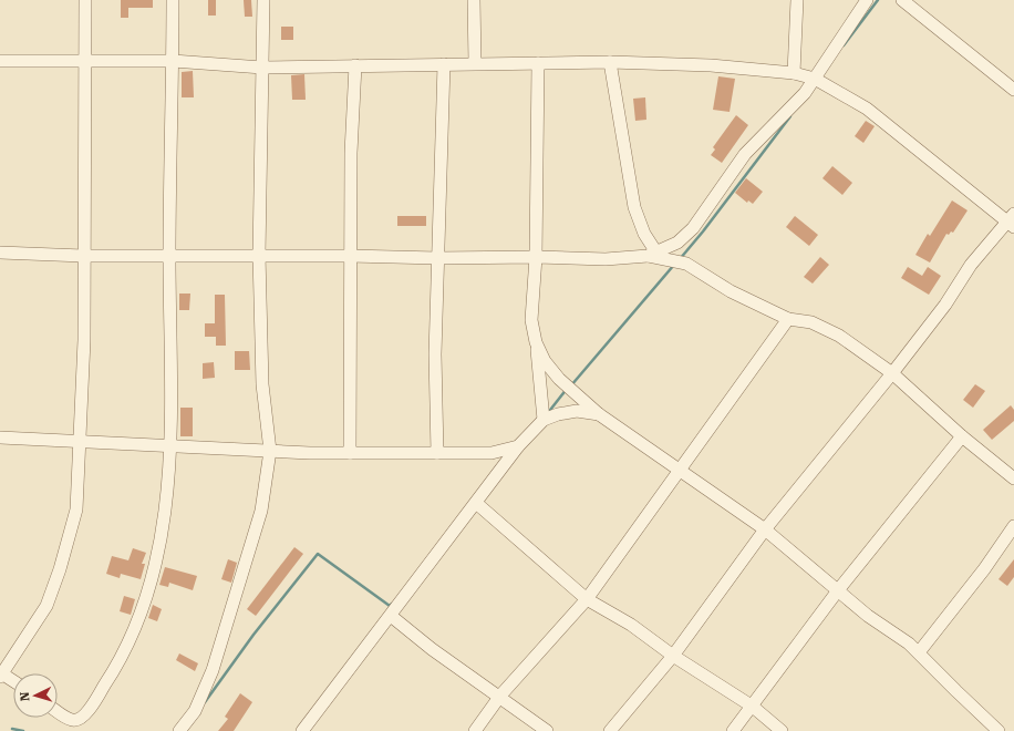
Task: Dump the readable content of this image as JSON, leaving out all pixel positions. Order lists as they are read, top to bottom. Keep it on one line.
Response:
{"north":"left"}
